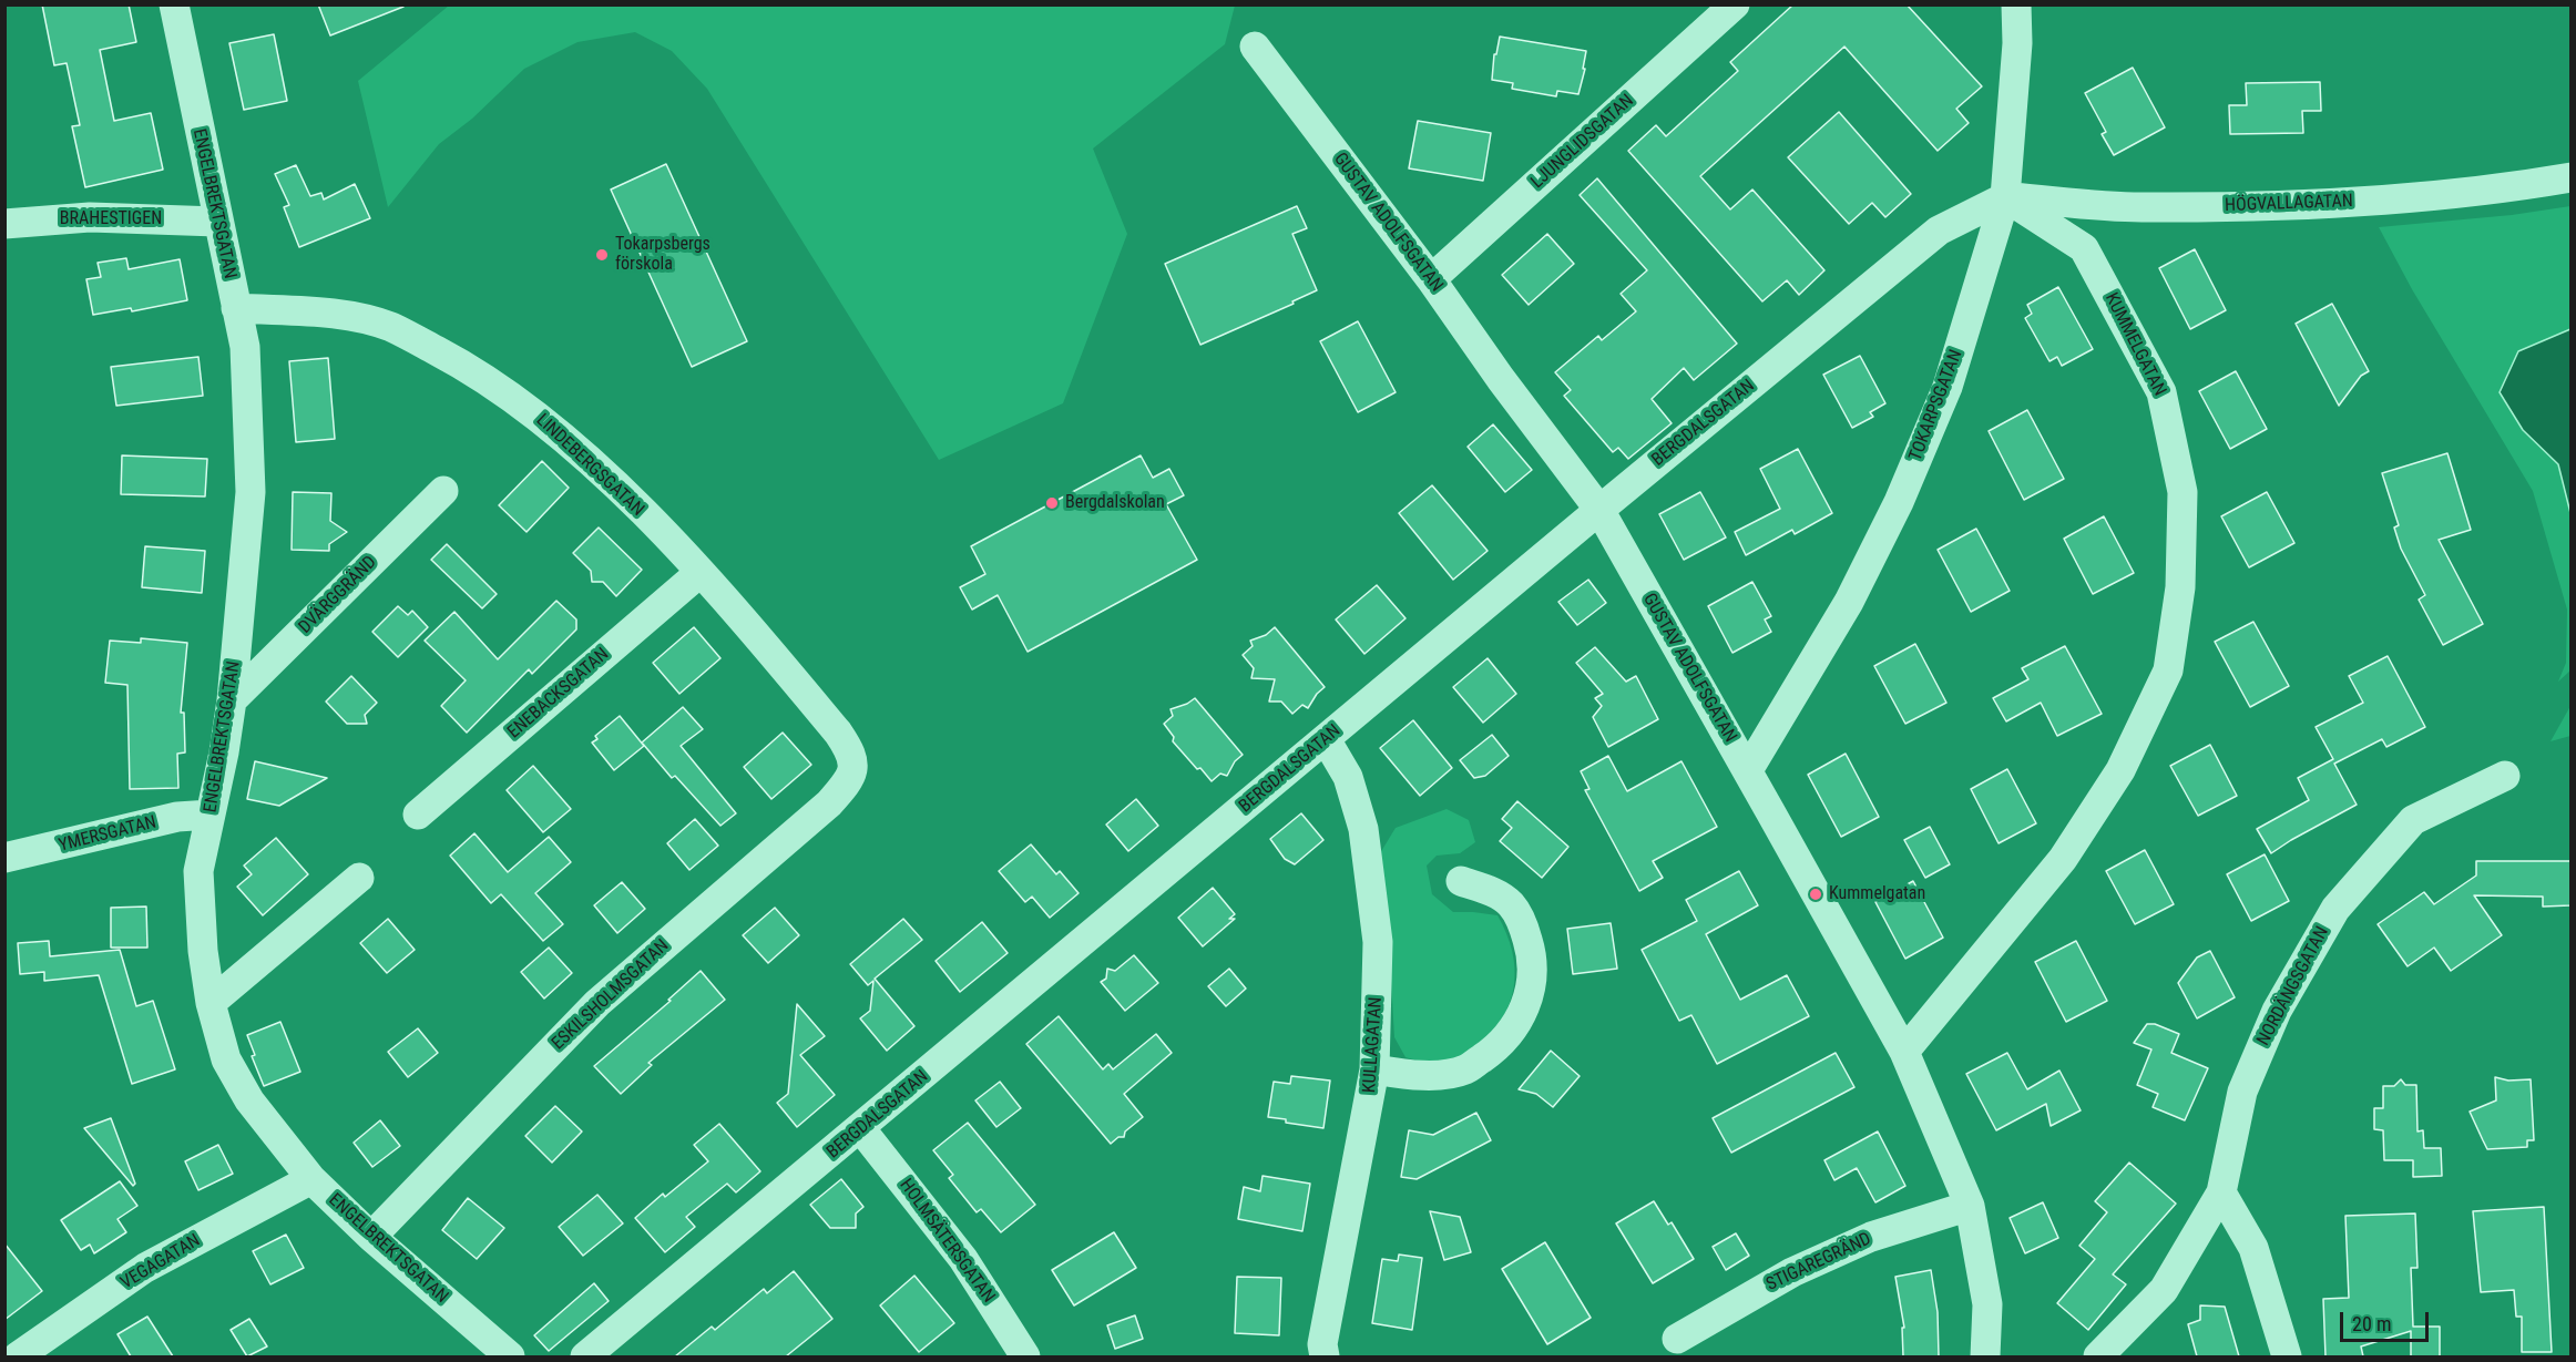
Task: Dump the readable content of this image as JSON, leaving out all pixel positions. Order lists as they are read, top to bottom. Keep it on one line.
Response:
{"streets":{"street":["LJUNGLIDSGATAN","ENGELBREKTSGATAN","HÖGVALLAGATAN","BRAHESTIGEN","GUSTAV ADOLFSGATAN","KUMMELGATAN","TOKARPSGATAN","BERGDALSGATAN","LINDEBERGSGATAN","DVÄRGGRÄND","ENEBACKSGATAN","YMERSGATAN","NORDÄNGSGATAN","ESKILSHOLMSGATAN","KULLAGATAN","HOLMSÄTERSGATAN","VEGAGATAN","STIGAREGRÄND"]},"crossings":[["LJUNGLIDSGATAN","GUSTAV ADOLFSGATAN"],["ENGELBREKTSGATAN","BRAHESTIGEN"],["ENGELBREKTSGATAN","LINDEBERGSGATAN"],["ENGELBREKTSGATAN","DVÄRGGRÄND"],["ENGELBREKTSGATAN","YMERSGATAN"],["ENGELBREKTSGATAN","ESKILSHOLMSGATAN"],["ENGELBREKTSGATAN","VEGAGATAN"],["HÖGVALLAGATAN","KUMMELGATAN"],["HÖGVALLAGATAN","TOKARPSGATAN"],["HÖGVALLAGATAN","BERGDALSGATAN"],["GUSTAV ADOLFSGATAN","KUMMELGATAN"],["GUSTAV ADOLFSGATAN","TOKARPSGATAN"],["GUSTAV ADOLFSGATAN","BERGDALSGATAN"],["GUSTAV ADOLFSGATAN","STIGAREGRÄND"],["KUMMELGATAN","TOKARPSGATAN"],["KUMMELGATAN","BERGDALSGATAN"],["TOKARPSGATAN","BERGDALSGATAN"],["BERGDALSGATAN","KULLAGATAN"],["BERGDALSGATAN","HOLMSÄTERSGATAN"],["LINDEBERGSGATAN","ENEBACKSGATAN"],["LINDEBERGSGATAN","ESKILSHOLMSGATAN"]],"places":["Tokarpsbergs förskola","Bergdalskolan","Kummelgatan"],"scale_bar":"20 m"}
